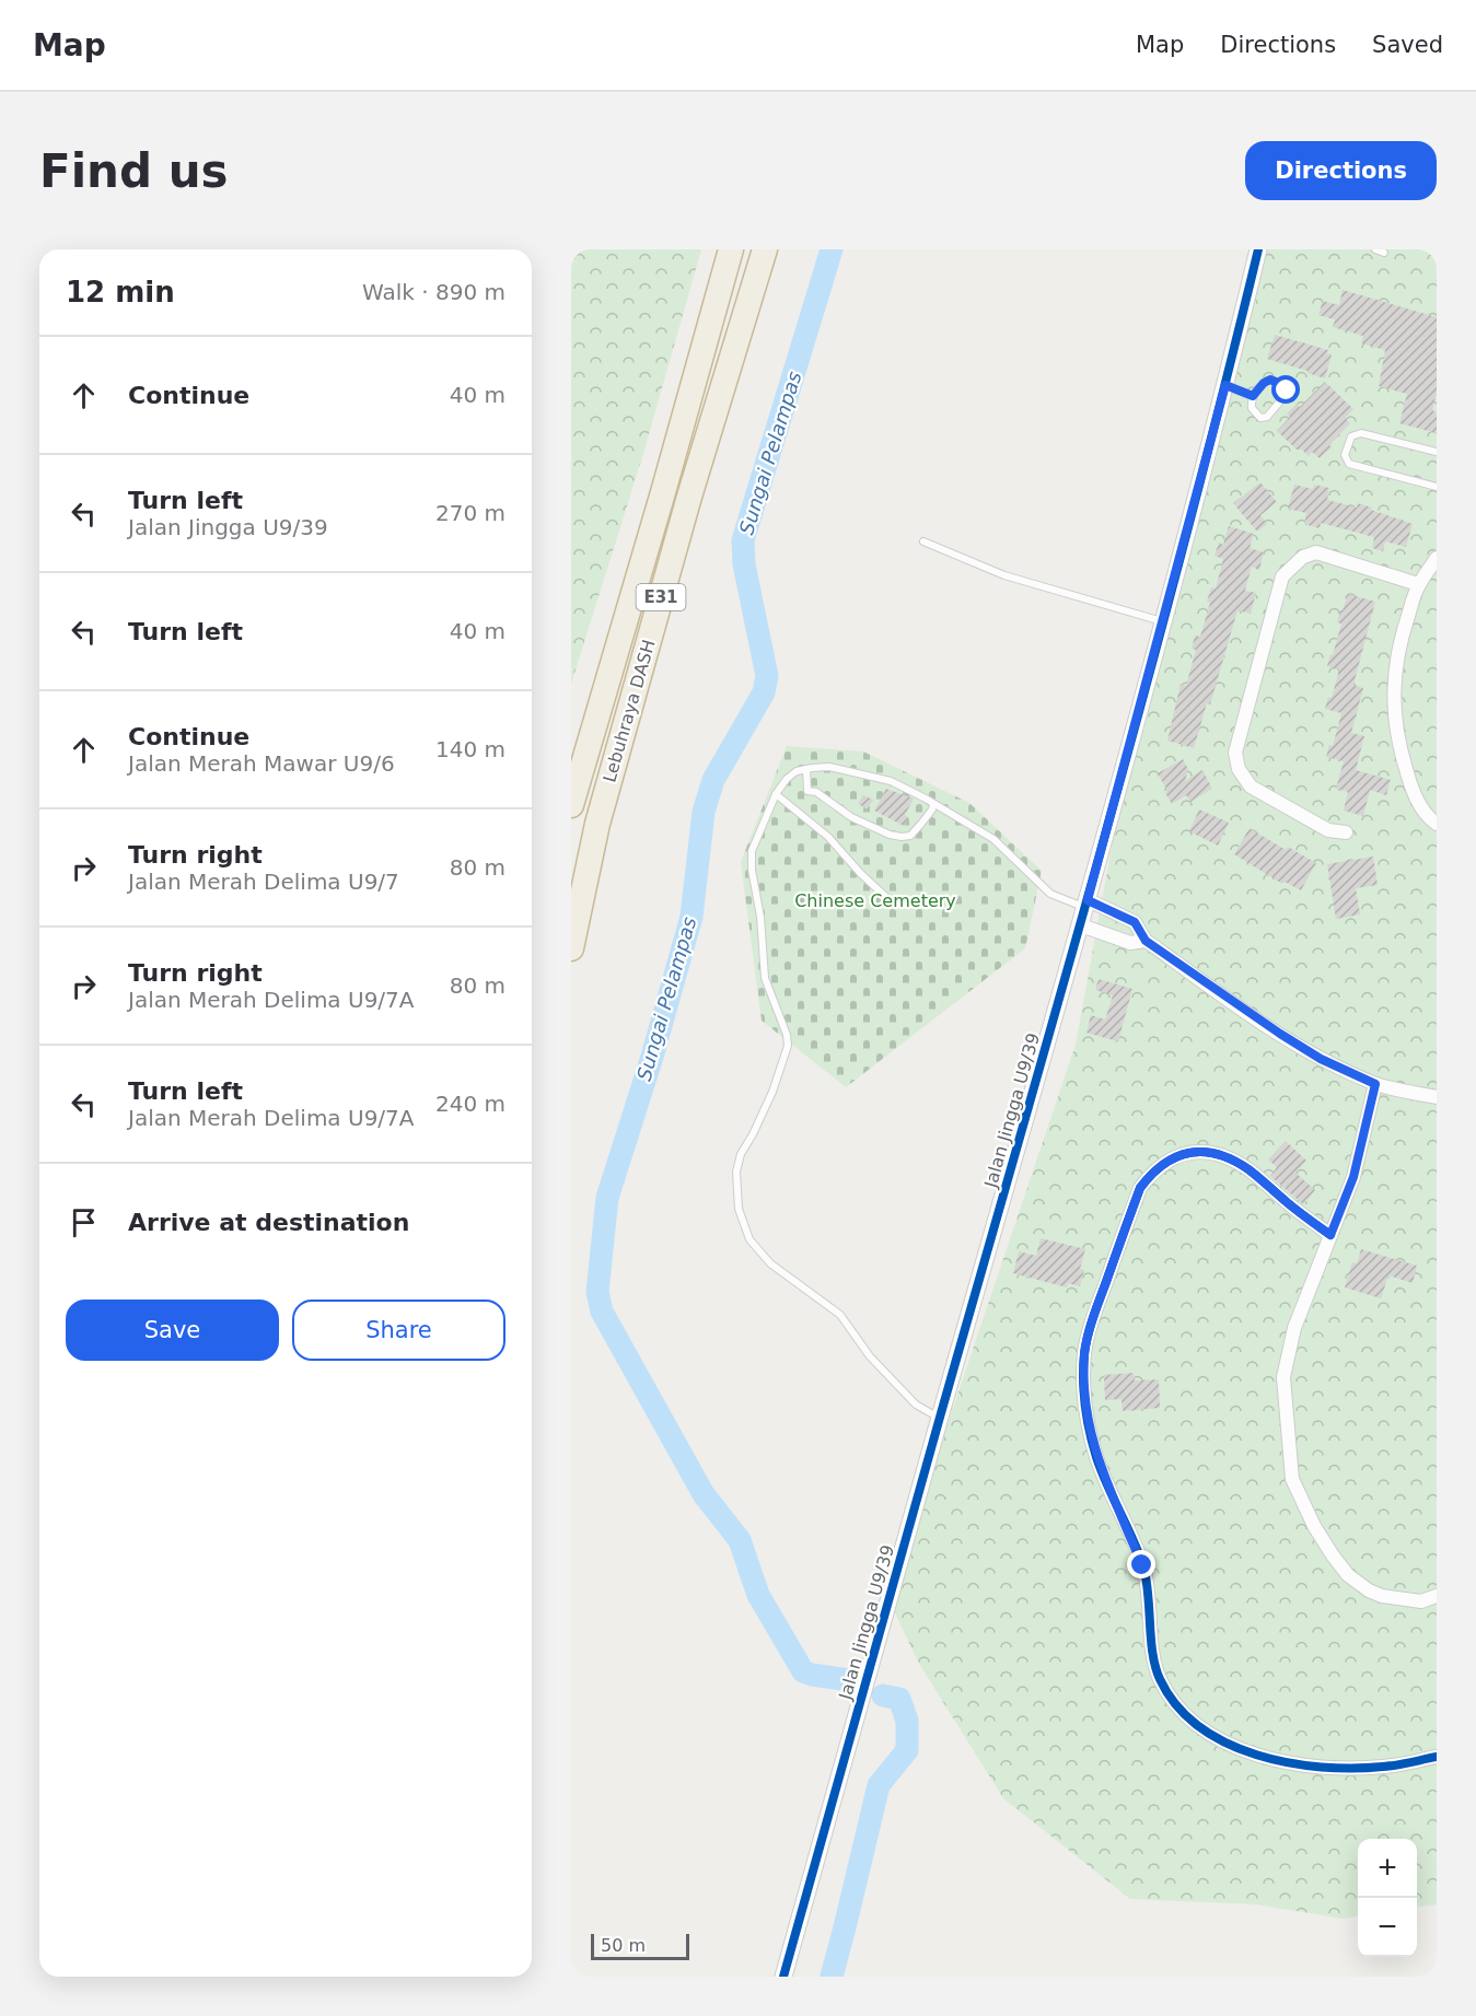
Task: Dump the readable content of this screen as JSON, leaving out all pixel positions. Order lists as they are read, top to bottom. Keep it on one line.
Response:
{"streets":{"highway":["E31","Lebuhraya DASH"],"street":["Jalan Jingga U9/39"]},"water":["Sungai Pelampas"],"parks":["Chinese Cemetery"],"scale_bar":"50 m","page":{"header":"Map","nav":["Map","Directions","Saved"],"buttons":["Directions",["Save","Share"]],"title":"Find us","heading":["12 min","Walk · 890 m"],"list":[["Continue","40 m"],["Turn left","Jalan Jingga U9/39","270 m"],["Turn left","40 m"],["Continue","Jalan Merah Mawar U9/6","140 m"],["Turn right","Jalan Merah Delima U9/7","80 m"],["Turn right","Jalan Merah Delima U9/7A","80 m"],["Turn left","Jalan Merah Delima U9/7A","240 m"],"Arrive at destination"],"map_buttons":["+","−"],"scale":"50 m"}}
